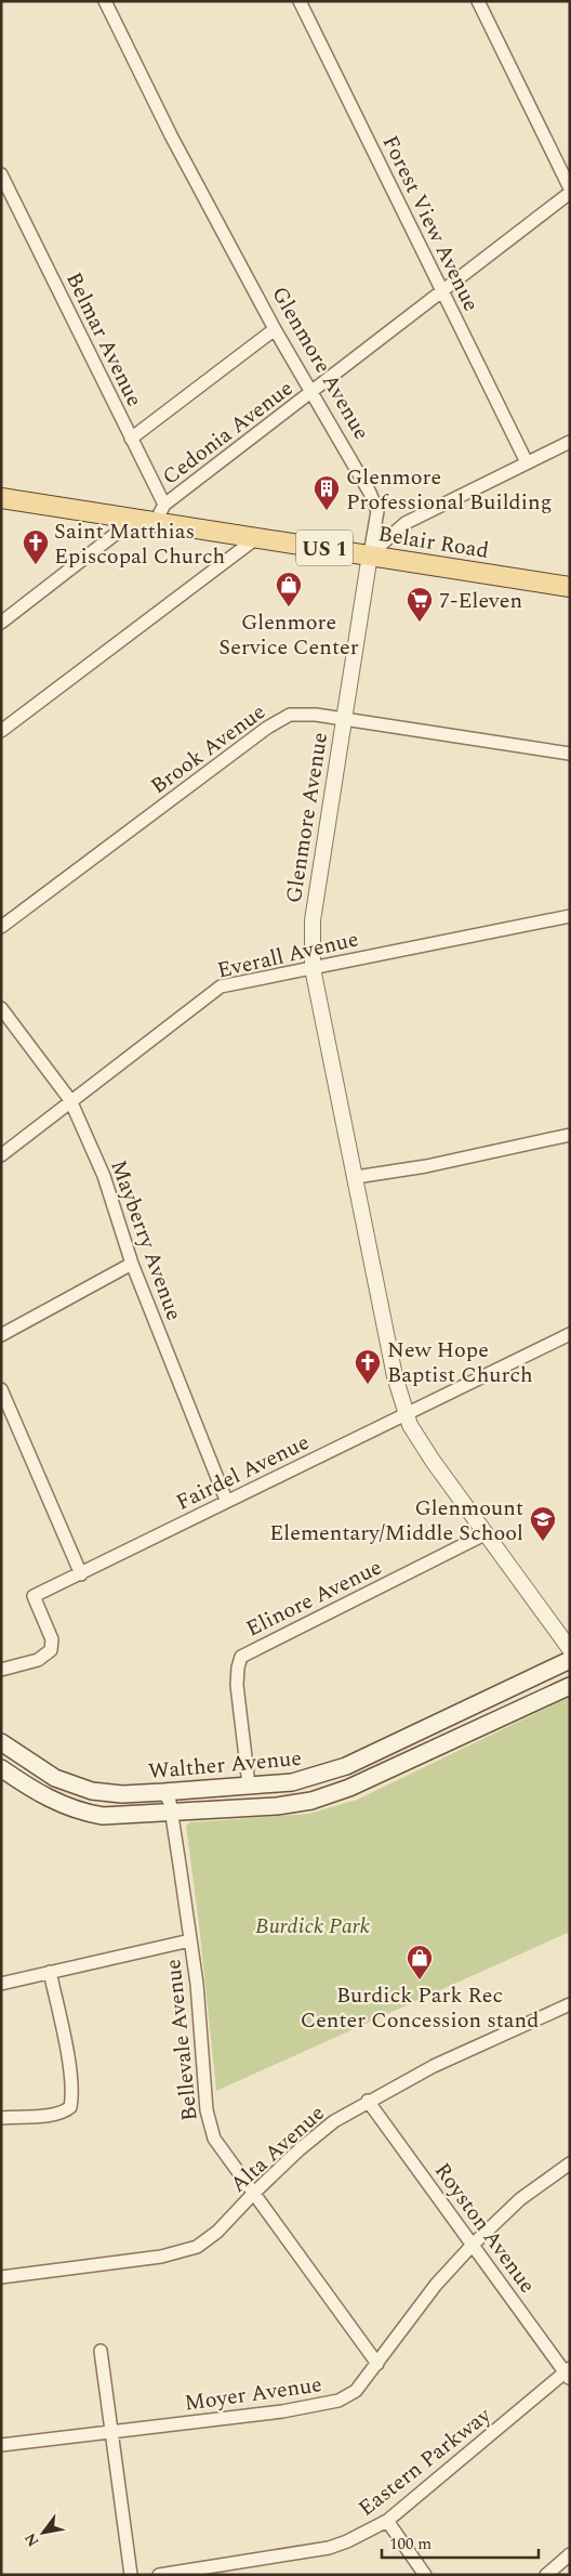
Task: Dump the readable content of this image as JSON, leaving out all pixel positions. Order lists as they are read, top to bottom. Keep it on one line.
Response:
{"streets":{"main road":["Belair Road","US 1","Walther Avenue"],"street":["Forest View Avenue","Belmar Avenue","Glenmore Avenue","Cedonia Avenue","Brook Avenue","Everall Avenue","Mayberry Avenue","Fairdel Avenue","Elinore Avenue","Bellevale Avenue","Alta Avenue","Royston Avenue","Moyer Avenue","Eastern Parkway"]},"crossings":[["Forest View Avenue","Cedonia Avenue"],["Belmar Avenue","Cedonia Avenue"],["Belmar Avenue","Belair Road"],["Glenmore Avenue","Cedonia Avenue"],["Glenmore Avenue","Belair Road"],["Glenmore Avenue","Brook Avenue"],["Glenmore Avenue","Everall Avenue"],["Glenmore Avenue","Fairdel Avenue"],["Glenmore Avenue","Elinore Avenue"],["Cedonia Avenue","Belair Road"],["Everall Avenue","Mayberry Avenue"],["Mayberry Avenue","Fairdel Avenue"],["Elinore Avenue","Walther Avenue"],["Walther Avenue","Bellevale Avenue"],["Bellevale Avenue","Alta Avenue"],["Bellevale Avenue","Moyer Avenue"],["Alta Avenue","Royston Avenue"],["Royston Avenue","Moyer Avenue"],["Royston Avenue","Eastern Parkway"]],"parks":["Burdick Park"],"places":{"building":["Glenmore Professional Building"],"church":["Saint Matthias Episcopal Church","New Hope Baptist Church"],"shop":["Glenmore Service Center","Burdick Park Rec Center Concession stand"],"supermarket":["7-Eleven"],"school or university":["Glenmount Elementary/Middle School"]},"scale_bar":"100 m","north":"bottom left"}
